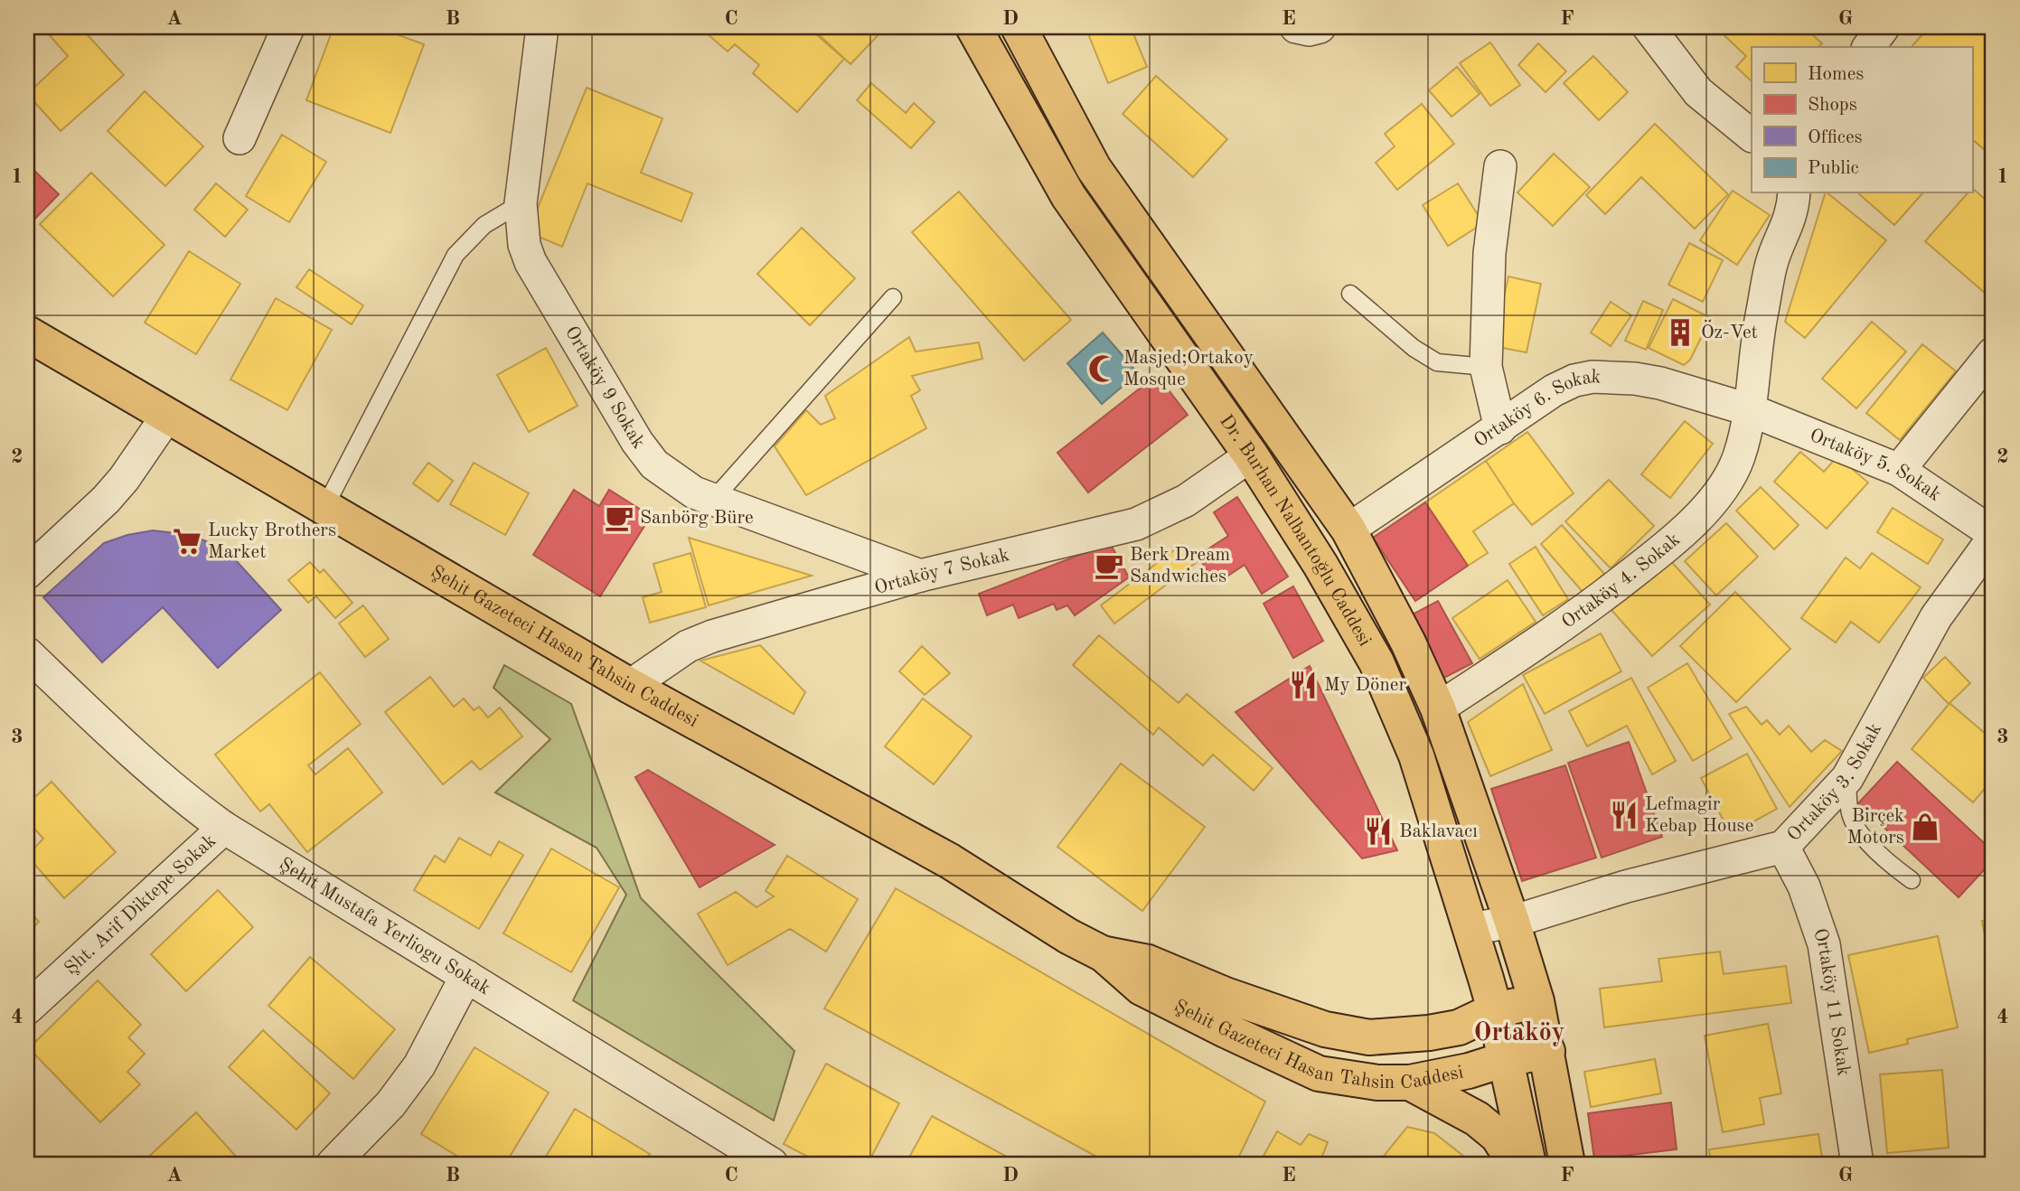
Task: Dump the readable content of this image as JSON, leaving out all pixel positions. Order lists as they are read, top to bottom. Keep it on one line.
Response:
{"streets":{"main road":["Dr. Burhan Nalbantoğlu Caddesi","Şehit Gazeteci Hasan Tahsin Caddesi"],"street":["Ortaköy 9 Sokak","Ortaköy 6. Sokak","Ortaköy 5. Sokak","Ortaköy 7 Sokak","Ortaköy 4. Sokak","Ortaköy 3. Sokak","Şht. Arif Diktepe Sokak","Şehit Mustafa Yerliogu Sokak","Ortaköy 11 Sokak"]},"crossings":[["Ortaköy 9 Sokak","Ortaköy 7 Sokak"],["Ortaköy 6. Sokak","Ortaköy 5. Sokak"],["Ortaköy 6. Sokak","Dr. Burhan Nalbantoğlu Caddesi"],["Ortaköy 6. Sokak","Ortaköy 4. Sokak"],["Ortaköy 5. Sokak","Ortaköy 4. Sokak"],["Dr. Burhan Nalbantoğlu Caddesi","Ortaköy 7 Sokak"],["Dr. Burhan Nalbantoğlu Caddesi","Ortaköy 4. Sokak"],["Dr. Burhan Nalbantoğlu Caddesi","Şehit Gazeteci Hasan Tahsin Caddesi"],["Dr. Burhan Nalbantoğlu Caddesi","Ortaköy 3. Sokak"],["Ortaköy 7 Sokak","Şehit Gazeteci Hasan Tahsin Caddesi"],["Ortaköy 3. Sokak","Ortaköy 11 Sokak"],["Şht. Arif Diktepe Sokak","Şehit Mustafa Yerliogu Sokak"]],"districts":["Ortaköy"],"places":{"building":["Öz-Vet"],"mosque":["Masjed;Ortakoy Mosque"],"cafe":["Sanbörg Büre","Berk Dream Sandwiches"],"supermarket":["Lucky Brothers Market"],"restaurant":["My Döner","Lefmagir Kebap House","Baklavacı"],"shop":["Birçek Motors"]},"legend":["Homes","Shops","Offices","Public"],"grid":{"columns":["A","B","C","D","E","F","G"],"rows":["1","2","3","4"]}}
